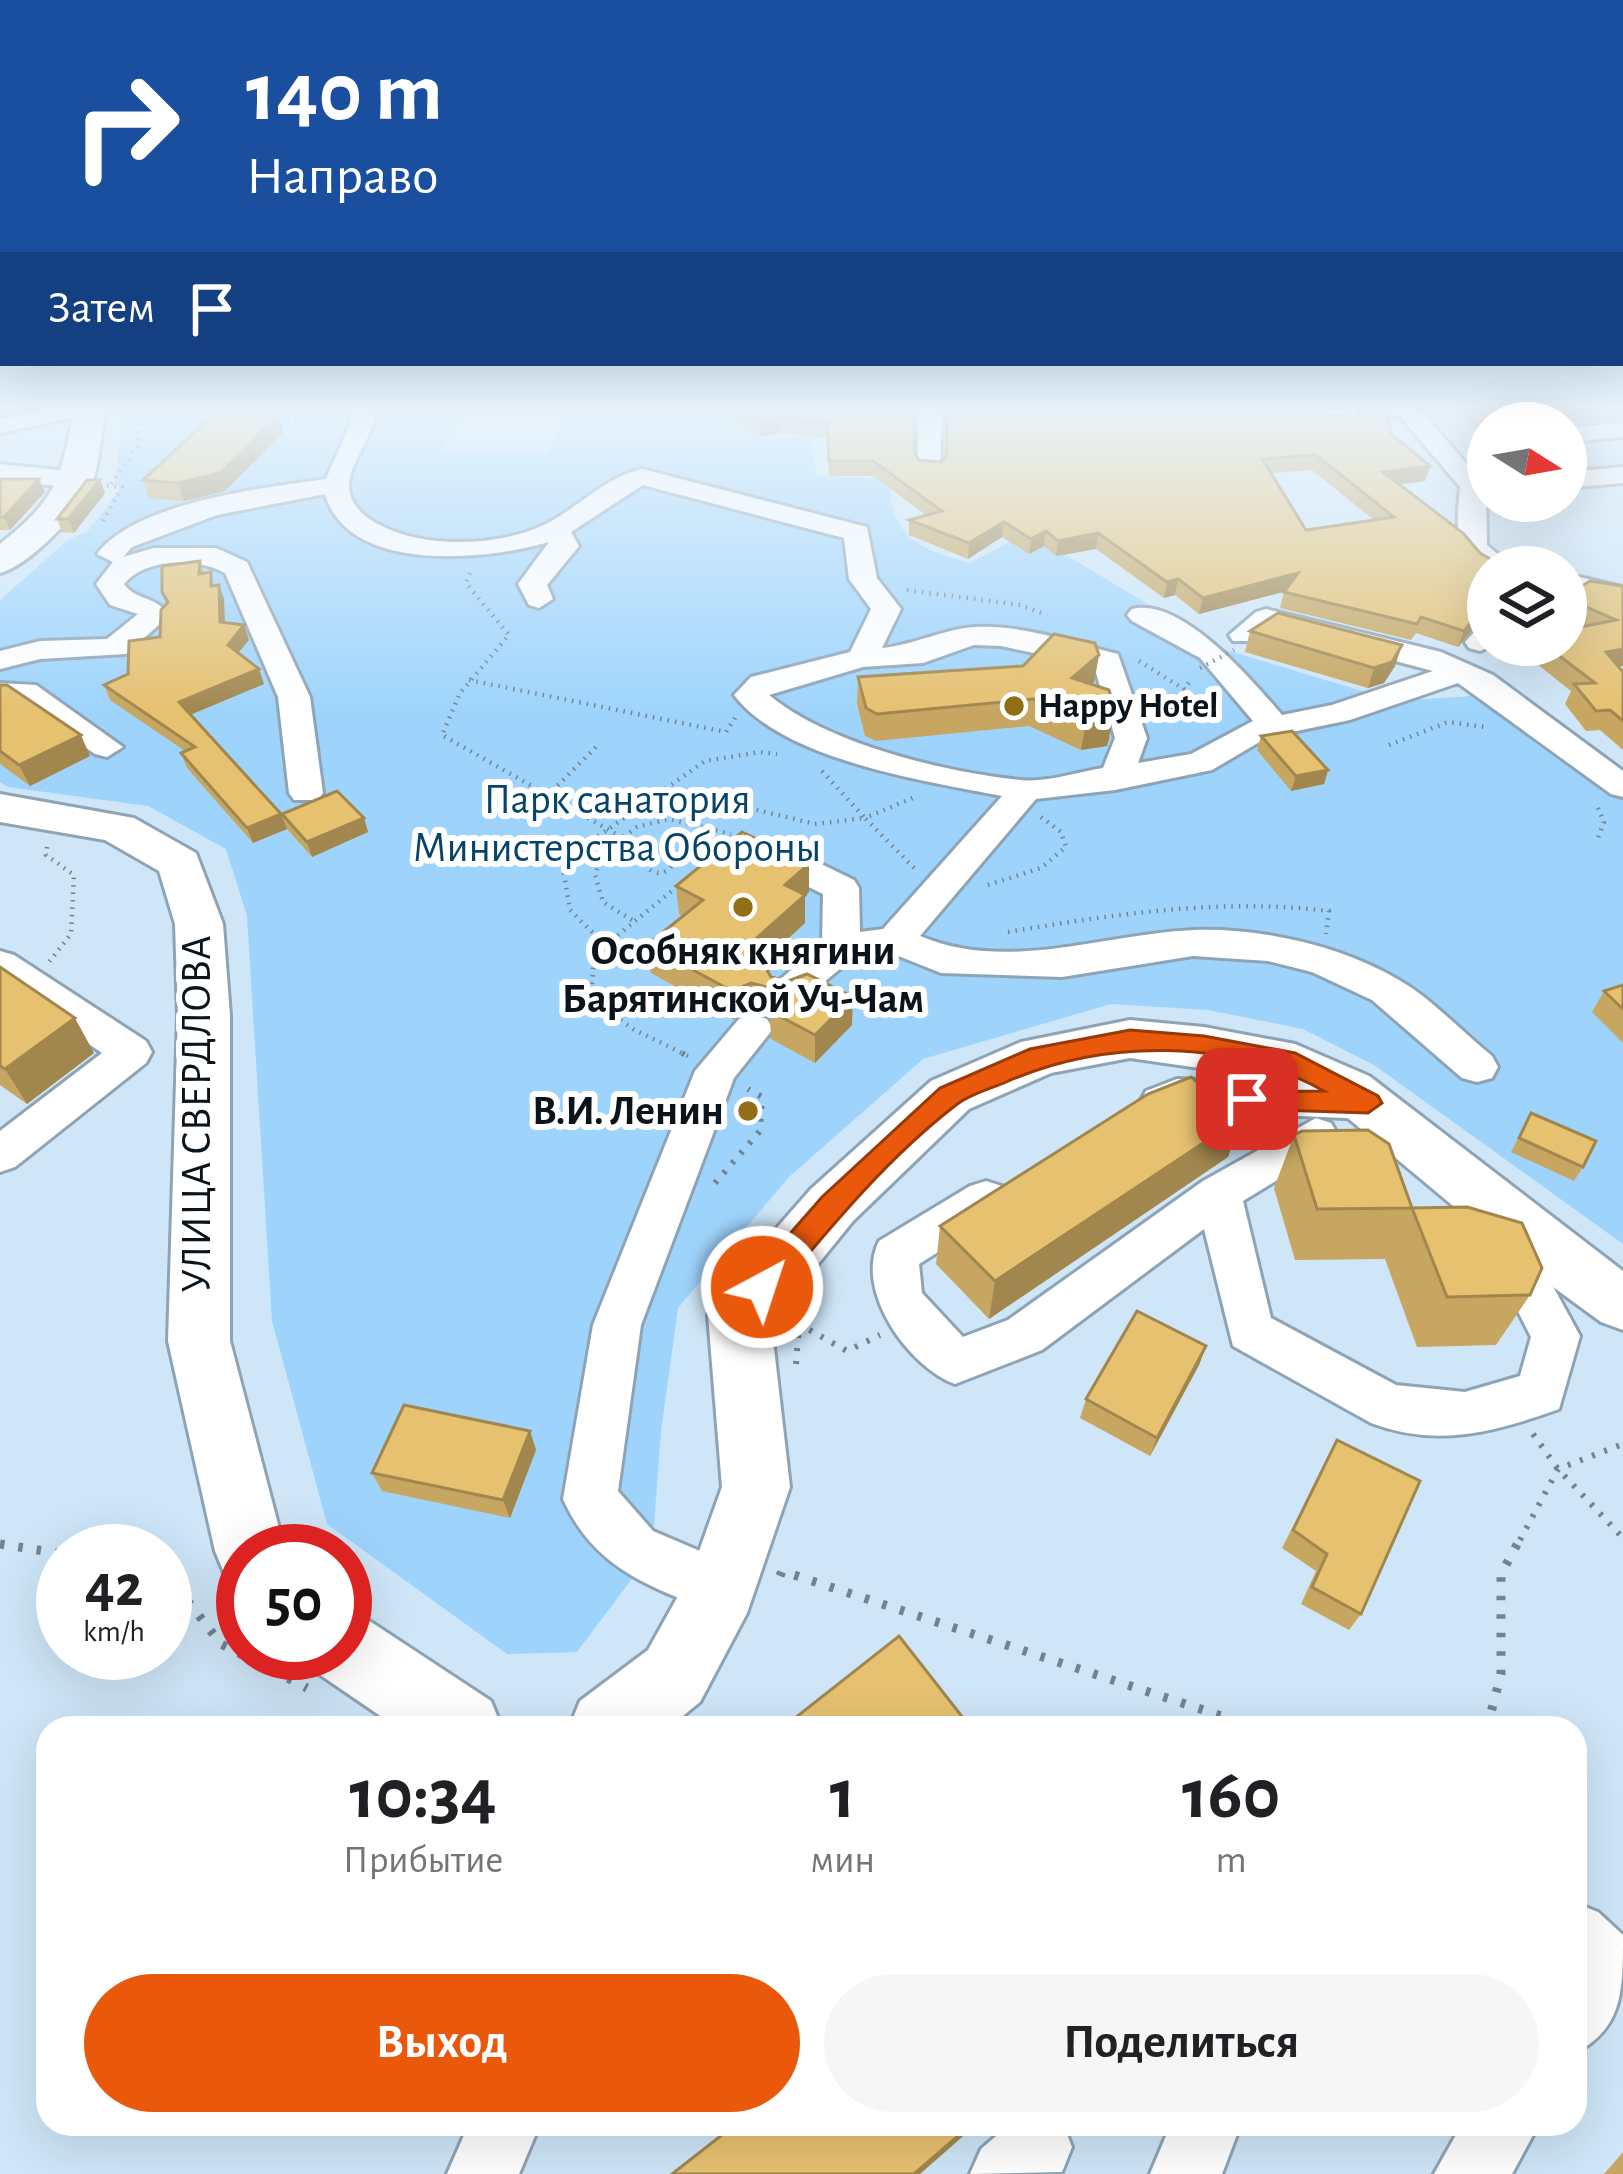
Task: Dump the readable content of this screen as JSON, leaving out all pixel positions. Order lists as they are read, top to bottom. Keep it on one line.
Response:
{"streets":{"main road":["УЛИЦА СВЕРДЛОВА"]},"parks":["Парк санатория Министерства Обороны"],"places":["Happy Hotel","Особняк княгини Барятинской Уч-Чам","В.И. Ленин"],"north":"right","page":{"turn":["140 m","Направо"],"then":"Затем","speed":"42 km/h","limit":"50","eta":["10:34","Прибытие","1","мин","160","m"],"buttons":["Выход","Поделиться"]}}
